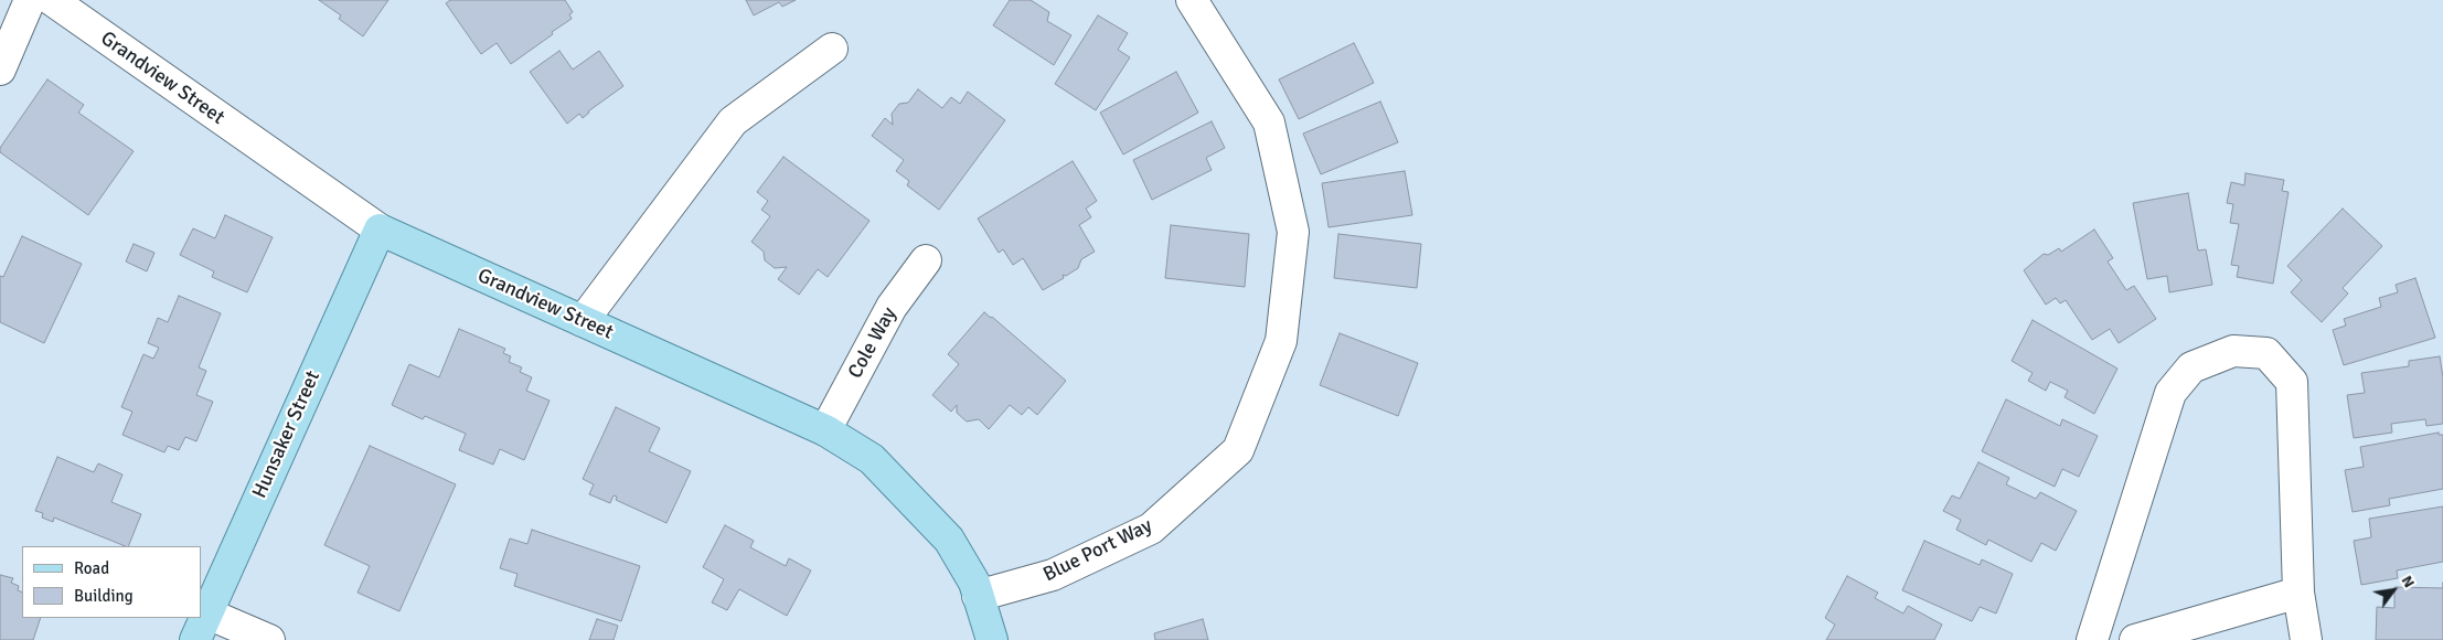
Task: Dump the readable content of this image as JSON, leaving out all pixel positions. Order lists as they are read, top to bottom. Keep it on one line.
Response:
{"streets":{"main road":["Grandview Street","Hunsaker Street"],"street":["Cole Way","Blue Port Way"]},"crossings":[["Grandview Street","Cole Way"],["Grandview Street","Hunsaker Street"],["Grandview Street","Blue Port Way"]],"legend":["Road","Building"],"north":"top right"}
